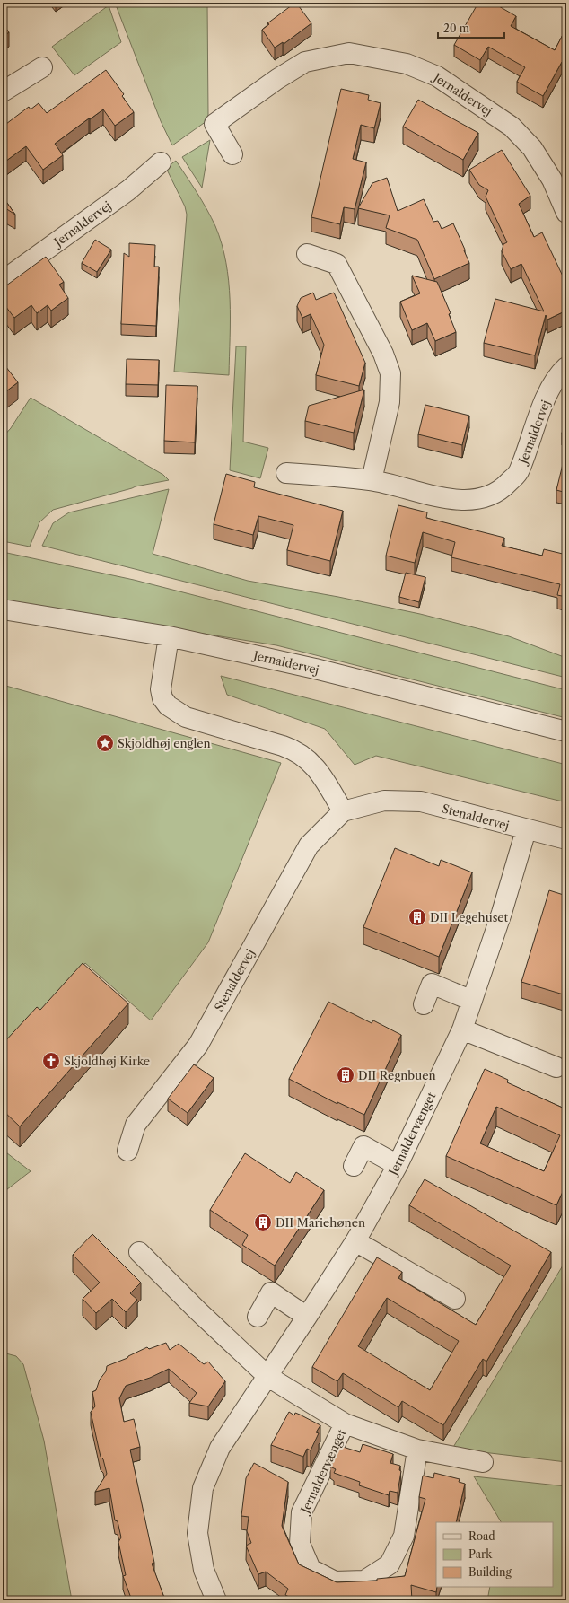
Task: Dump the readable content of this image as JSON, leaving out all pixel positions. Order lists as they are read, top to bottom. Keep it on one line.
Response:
{"streets":{"street":["Jernaldervej","Stenaldervej","Jernaldervænget"]},"crossings":[["Stenaldervej","Jernaldervænget"]],"places":{"place":["Skjoldhøj englen"],"building":["DII Legehuset","DII Regnbuen","DII Mariehønen"],"church":["Skjoldhøj Kirke"]},"legend":["Road","Park","Building"],"scale_bar":"20 m"}
